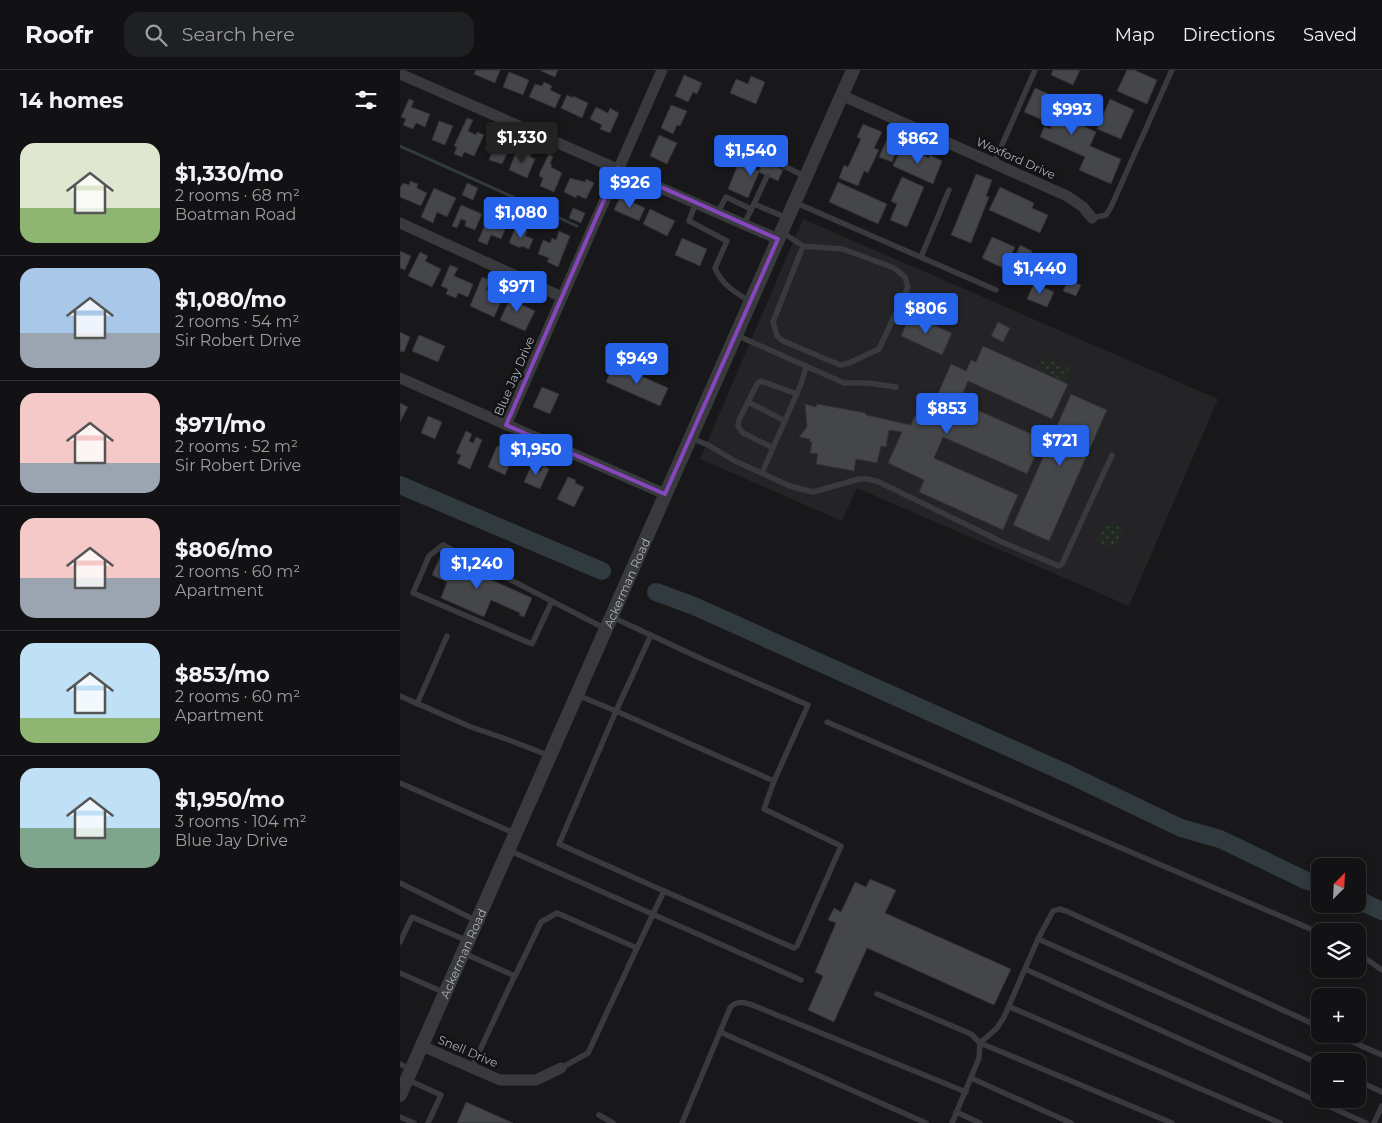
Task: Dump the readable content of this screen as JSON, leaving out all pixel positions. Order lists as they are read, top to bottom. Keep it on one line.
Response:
{"streets":{"street":["Wexford Drive","Blue Jay Drive","Ackerman Road","Snell Drive"]},"crossings":[["Wexford Drive","Ackerman Road"],["Blue Jay Drive","Ackerman Road"],["Ackerman Road","Snell Drive"]],"north":"top right","page":{"header":"Roofr","search":"Search here","nav":["Map","Directions","Saved"],"heading":"14 homes","price":["$993","$1,330","$862","$1,540","$926","$1,080","$1,440","$971","$806","$949","$853","$721","$1,950","$1,240"],"list":[{"name":"$1,330/mo","note":"2 rooms · 68 m² · Boatman Road"},{"name":"$1,080/mo","note":"2 rooms · 54 m² · Sir Robert Drive"},{"name":"$971/mo","note":"2 rooms · 52 m² · Sir Robert Drive"},{"name":"$806/mo","note":"2 rooms · 60 m² · Apartment"},{"name":"$853/mo","note":"2 rooms · 60 m² · Apartment"},{"name":"$1,950/mo","note":"3 rooms · 104 m² · Blue Jay Drive"}],"map_buttons":["+","−"]}}
